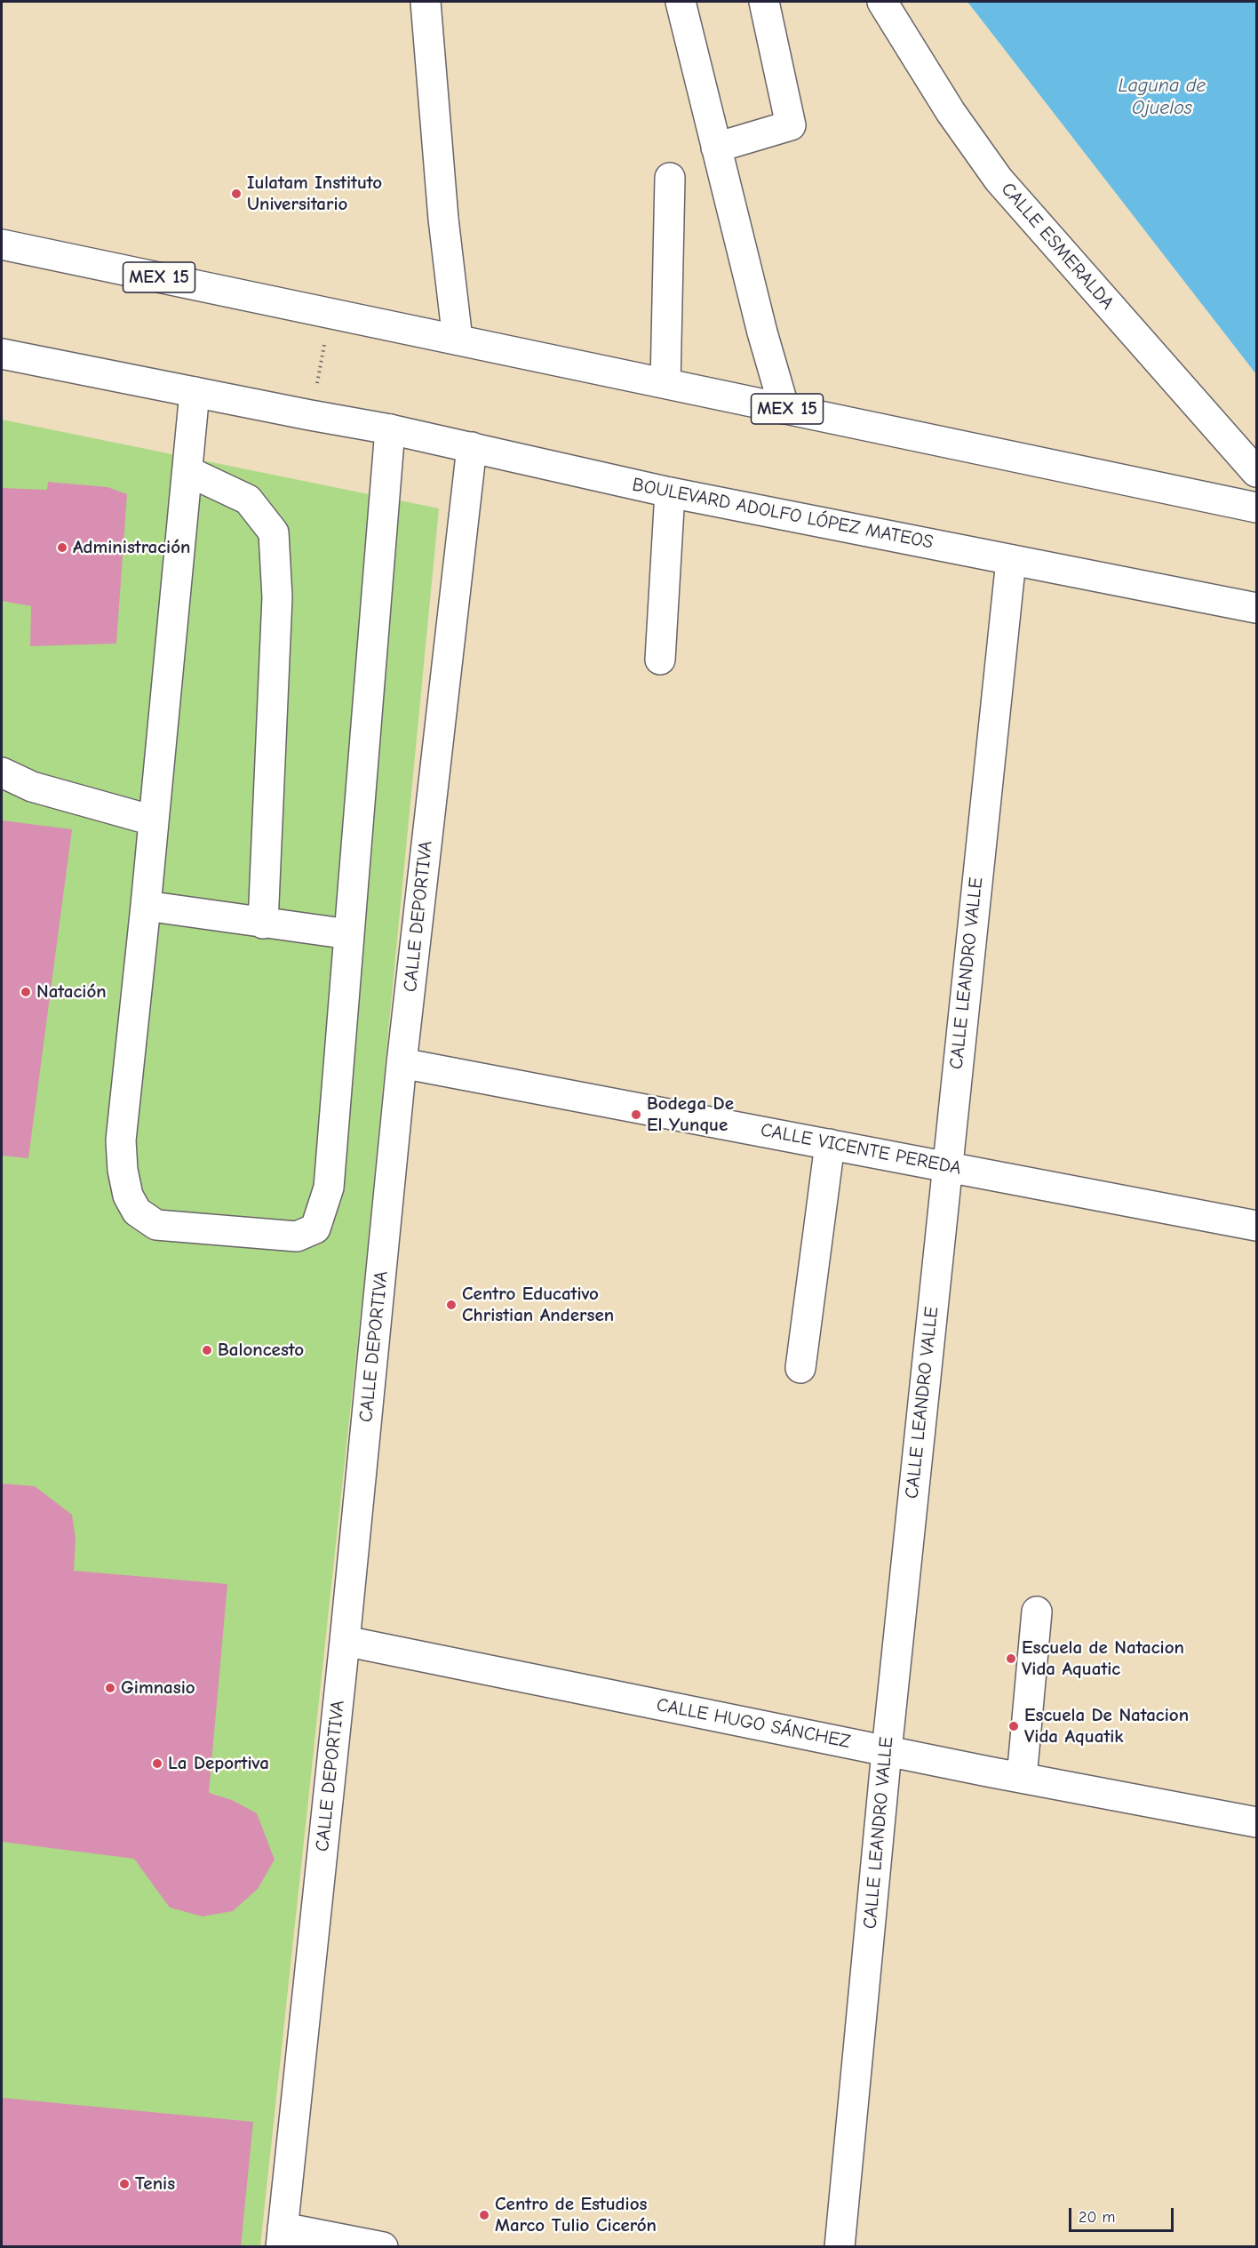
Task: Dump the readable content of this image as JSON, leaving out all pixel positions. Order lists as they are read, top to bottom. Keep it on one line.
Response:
{"streets":{"street":["CALLE ESMERALDA","MEX 15","BOULEVARD ADOLFO LÓPEZ MATEOS","CALLE DEPORTIVA","CALLE LEANDRO VALLE","CALLE VICENTE PEREDA","CALLE HUGO SÁNCHEZ"]},"crossings":[["BOULEVARD ADOLFO LÓPEZ MATEOS","CALLE DEPORTIVA"],["BOULEVARD ADOLFO LÓPEZ MATEOS","CALLE LEANDRO VALLE"],["CALLE DEPORTIVA","CALLE VICENTE PEREDA"],["CALLE DEPORTIVA","CALLE HUGO SÁNCHEZ"],["CALLE LEANDRO VALLE","CALLE VICENTE PEREDA"],["CALLE LEANDRO VALLE","CALLE HUGO SÁNCHEZ"]],"water":["Laguna de Ojuelos"],"places":["Iulatam Instituto Universitario","Administración","Natación","Bodega De El Yunque","Centro Educativo Christian Andersen","Baloncesto","Escuela de Natacion Vida Aquatic","Gimnasio","Escuela De Natacion Vida Aquatik","La Deportiva","Tenis","Centro de Estudios Marco Tulio Cicerón"],"scale_bar":"20 m"}
